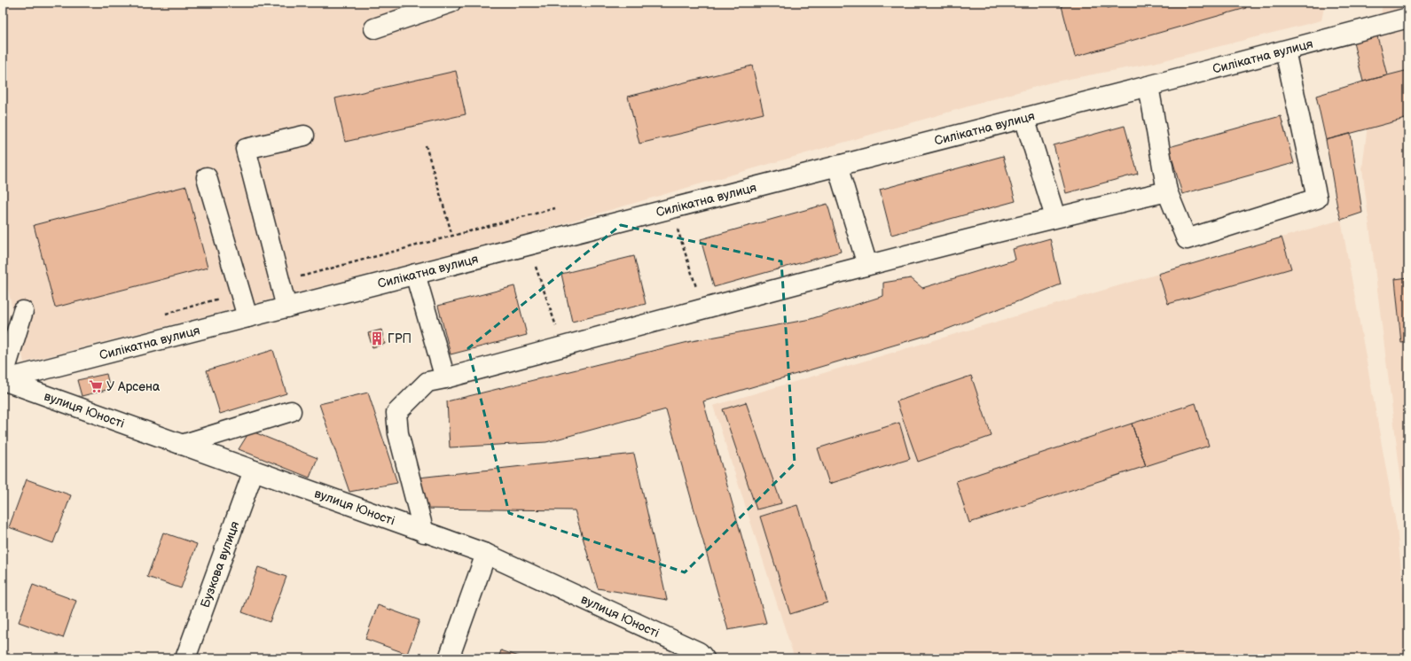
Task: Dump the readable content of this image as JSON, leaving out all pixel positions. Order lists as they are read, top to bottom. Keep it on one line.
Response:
{"streets":{"street":["Силікатна вулиця","вулиця Юності","Бузкова вулиця"]},"crossings":[["Силікатна вулиця","вулиця Юності"],["вулиця Юності","Бузкова вулиця"]],"places":{"building":["ГРП"],"supermarket":["У Арсена"]}}
